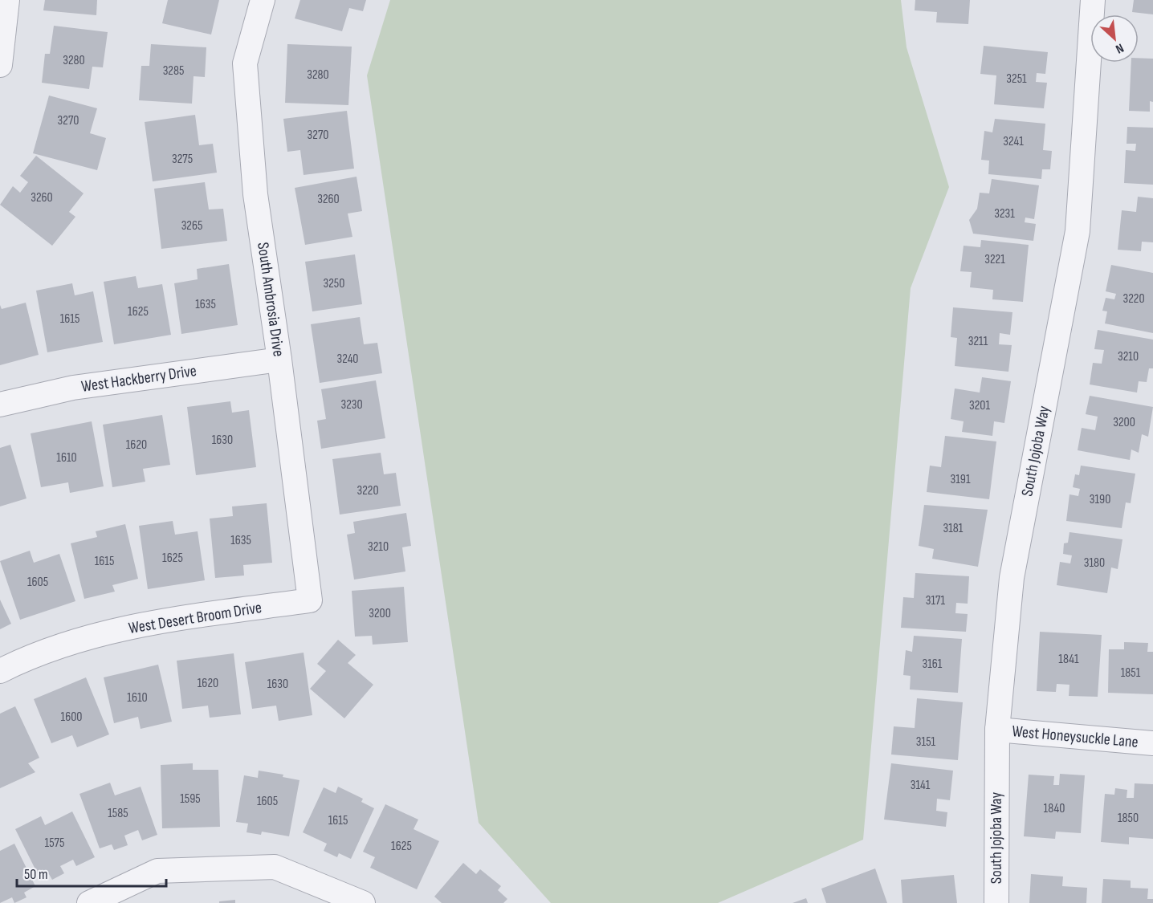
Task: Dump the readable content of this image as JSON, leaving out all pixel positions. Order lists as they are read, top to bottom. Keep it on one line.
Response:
{"streets":{"street":["South Ambrosia Drive","West Hackberry Drive","South Jojoba Way","West Desert Broom Drive","West Honeysuckle Lane"]},"crossings":[["South Ambrosia Drive","West Hackberry Drive"],["South Ambrosia Drive","West Desert Broom Drive"],["South Jojoba Way","West Honeysuckle Lane"]],"house_numbers":["3280","3285","3280","3251","3270","3270","3241","3275","3260","3260","3231","3265","3221","3250","3220","1635","1625","1615","3211","3210","3240","3230","3201","3200","1630","1620","1610","3191","3220","3190","3181","1635","3210","1625","1615","3180","1605","3171","3200","1841","3161","1851","1620","1630","1610","1600","3151","3141","1595","1605","1840","1585","1850","1615","1575","1625"],"scale_bar":"50 m","north":"bottom right"}
